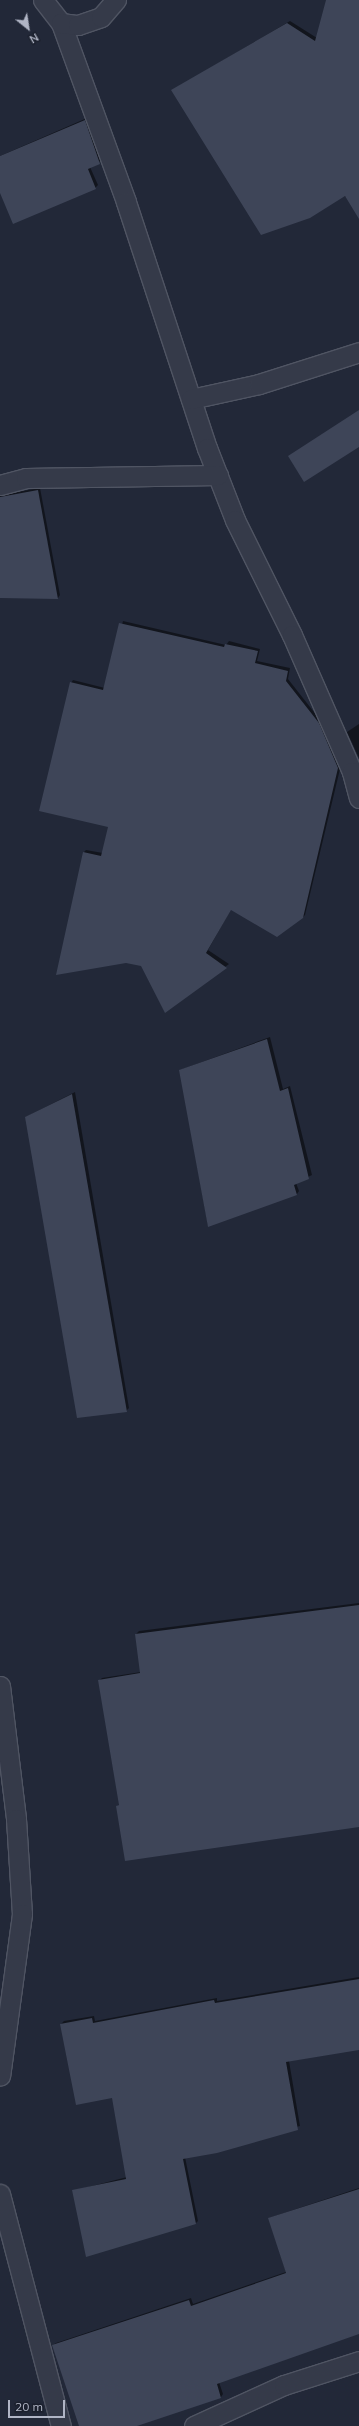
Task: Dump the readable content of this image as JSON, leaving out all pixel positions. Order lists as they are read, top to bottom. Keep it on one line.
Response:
{"scale_bar":"20 m","north":"bottom right"}
